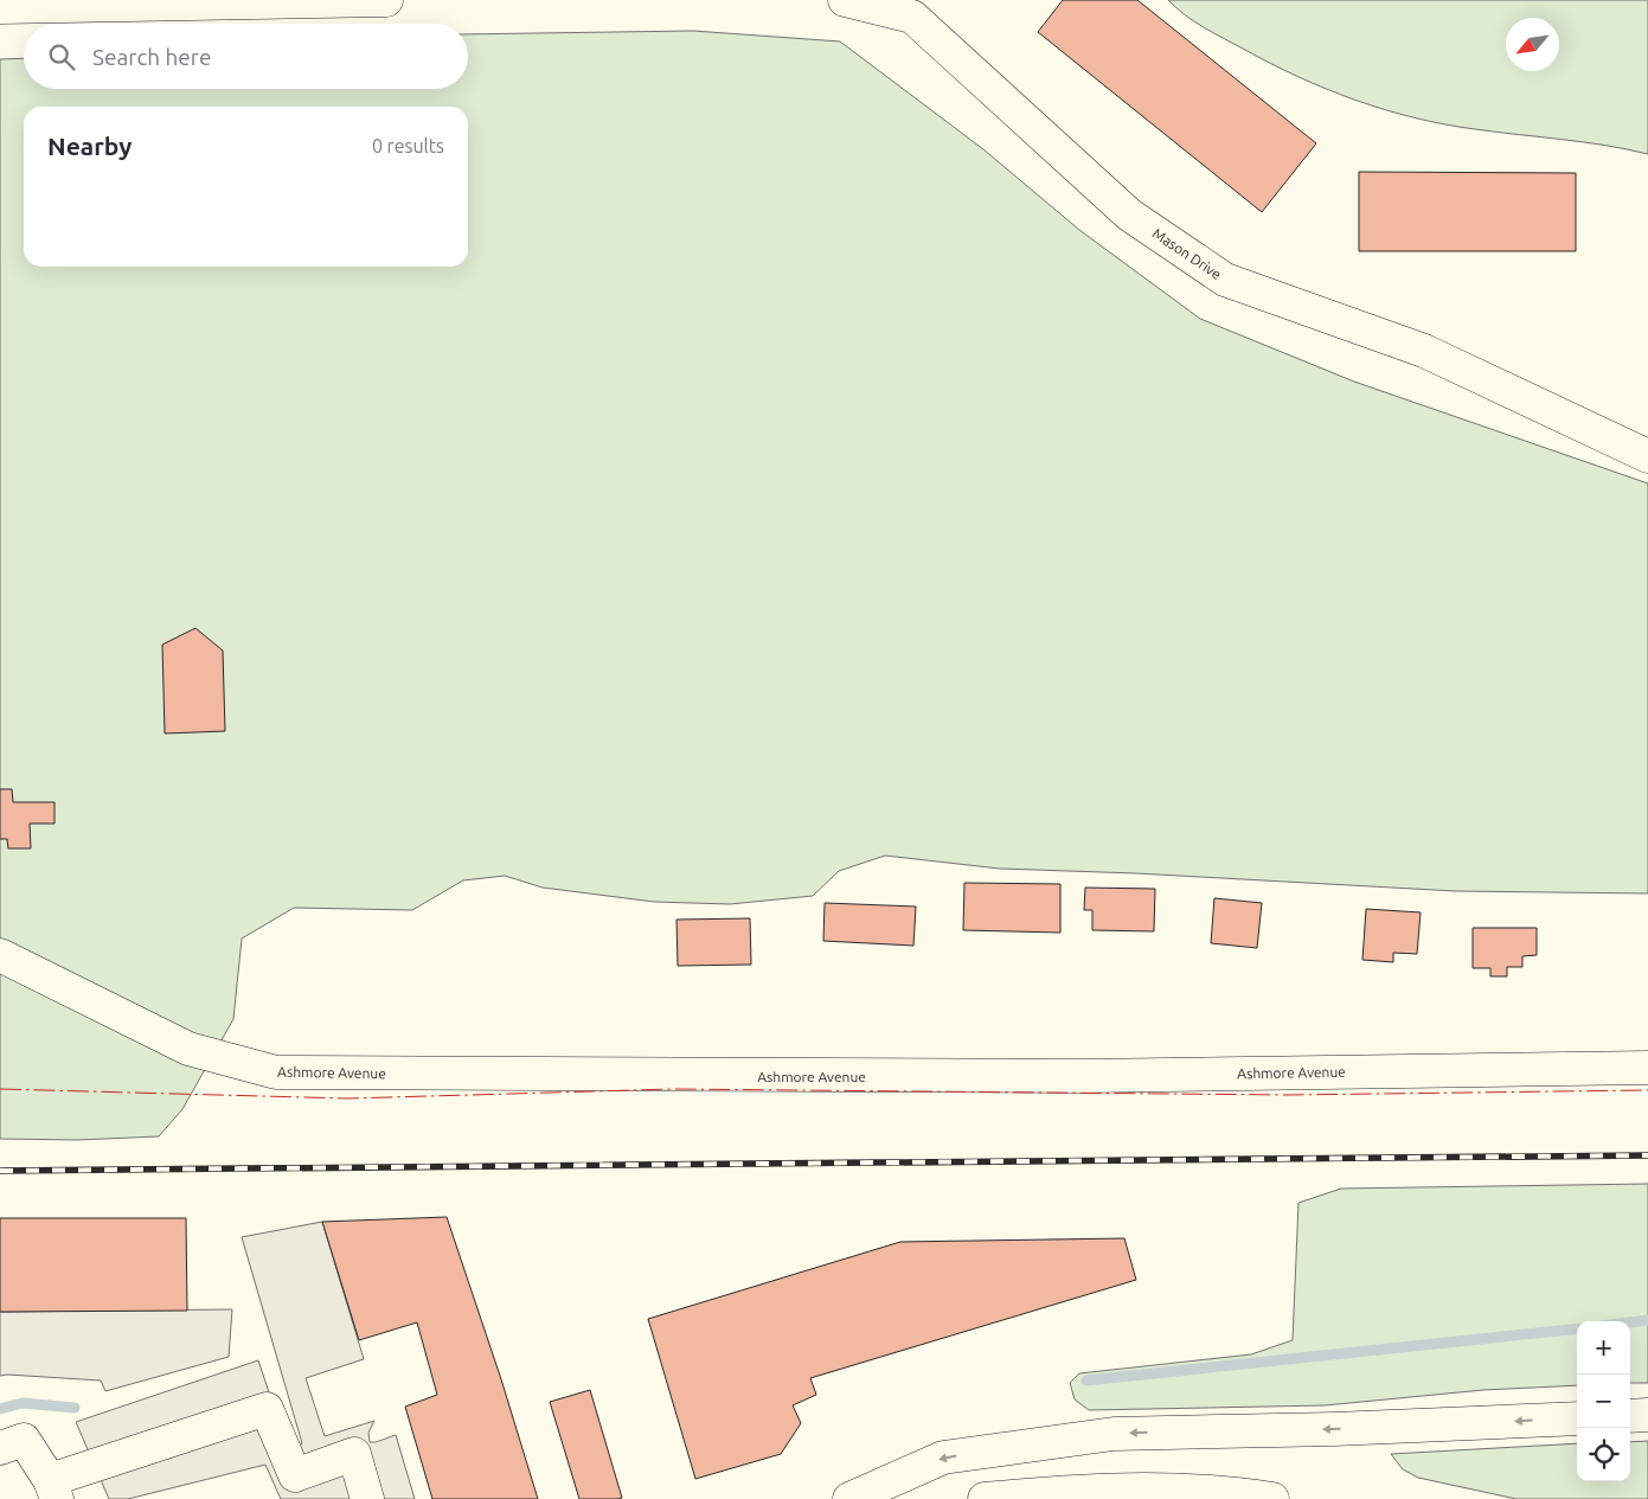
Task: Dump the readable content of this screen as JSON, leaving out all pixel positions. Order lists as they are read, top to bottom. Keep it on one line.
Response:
{"streets":{"main road":["Mason Drive","Ashmore Avenue"]},"north":"bottom left","page":{"search":"Search here","heading":["Nearby","0 results"],"map_buttons":["+","−"]}}
